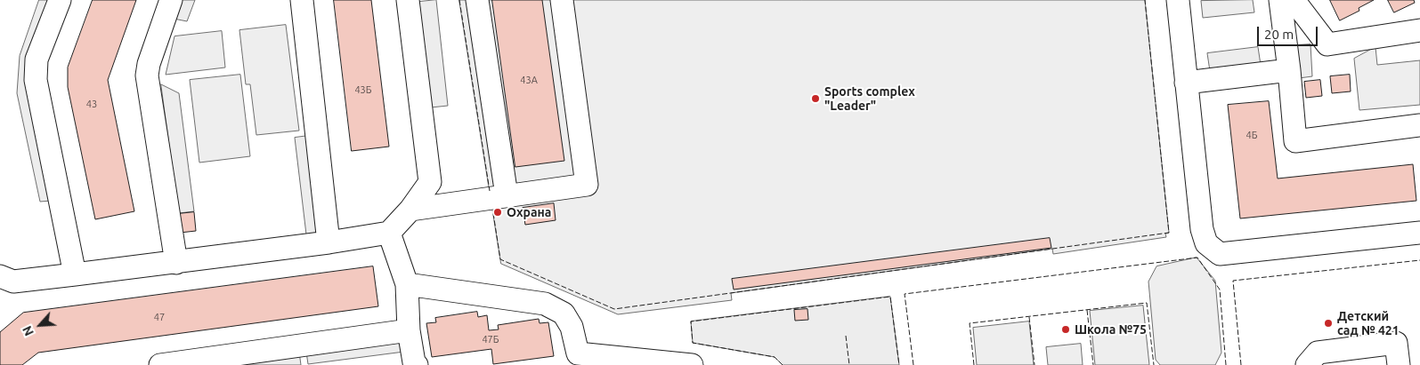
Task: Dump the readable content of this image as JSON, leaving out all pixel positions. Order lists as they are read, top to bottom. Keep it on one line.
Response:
{"places":["Sports complex \"Leader\"","Охрана","Детский сад № 421","Школа №75"],"house_numbers":["43А","43Б","43","4Б","47","47Б"],"scale_bar":"20 m","north":"bottom left"}
